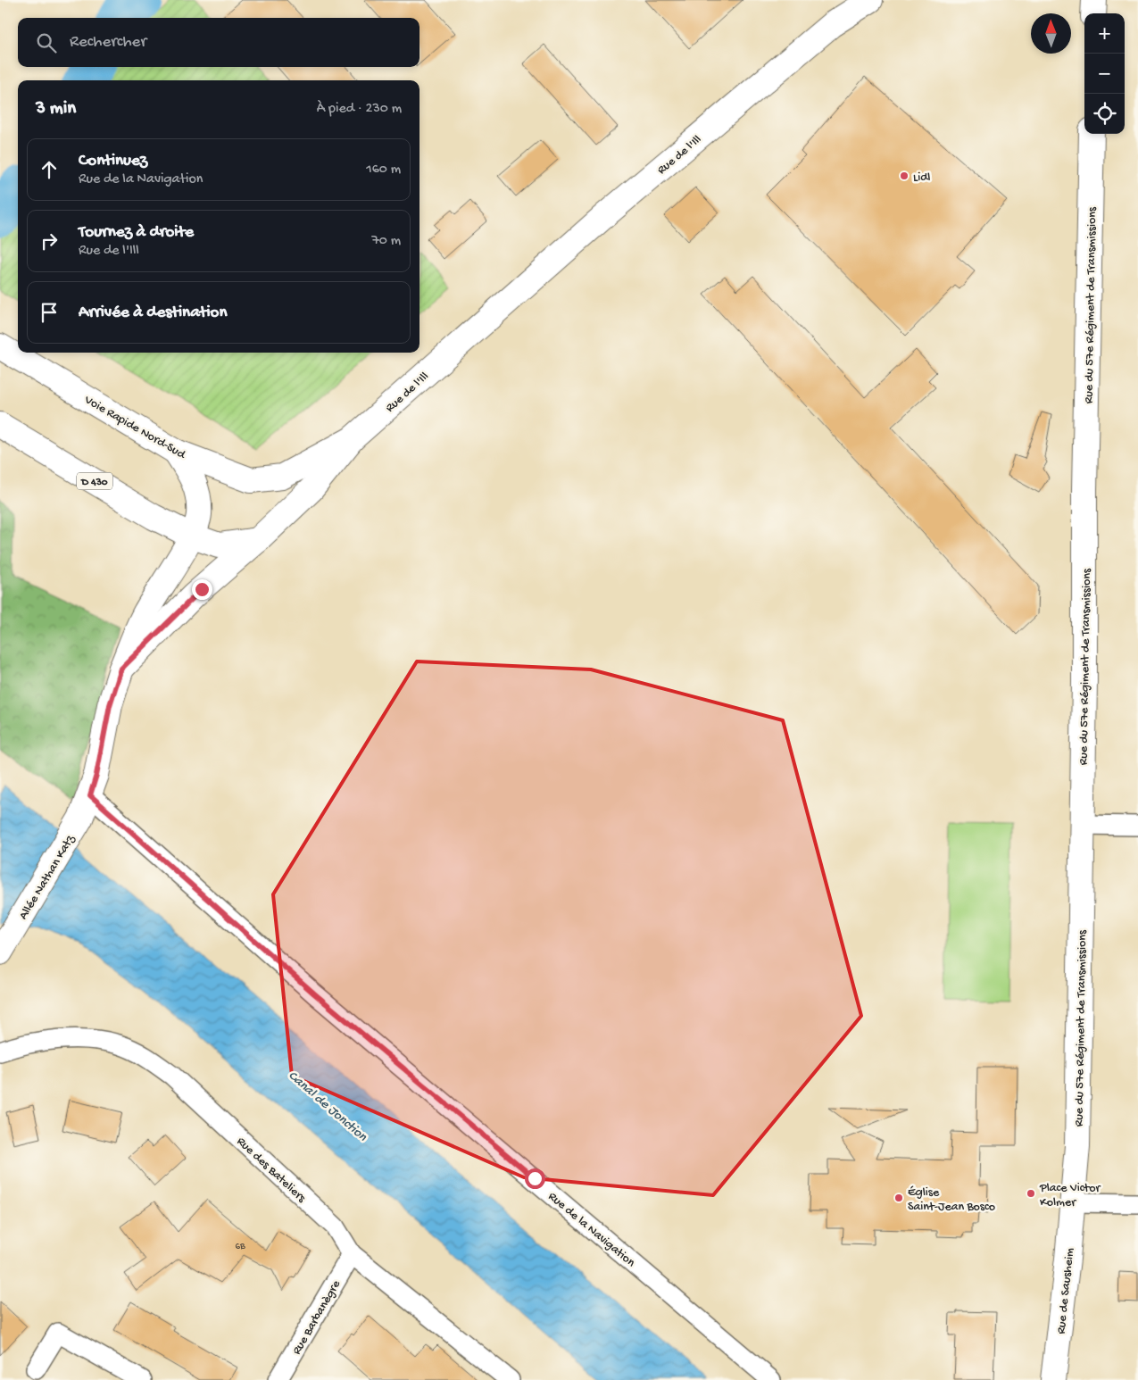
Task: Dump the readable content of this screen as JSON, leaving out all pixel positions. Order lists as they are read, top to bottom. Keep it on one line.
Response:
{"streets":{"main road":["Rue de l'Ill","Rue du 57e Régiment de Transmissions","Voie Rapide Nord-Sud","D 430","Allée Nathan Katz","Rue de Sausheim"],"street":["Rue des Bateliers","Rue de la Navigation","Rue Barbanègre"]},"crossings":[["Rue de l'Ill","Voie Rapide Nord-Sud"],["Rue de l'Ill","D 430"],["Rue de l'Ill","Allée Nathan Katz"],["Rue de l'Ill","Rue de la Navigation"],["Rue du 57e Régiment de Transmissions","Rue de Sausheim"],["Rue des Bateliers","Rue Barbanègre"]],"water":["Canal de Jonction"],"places":["Lidl","Place Victor Kolmer","Église Saint-Jean Bosco"],"house_numbers":["6B"],"north":"top","page":{"map_buttons":["+","−"],"search":"Rechercher","heading":["3 min","À pied · 230 m"],"list":[["Continuez","Rue de la Navigation","160 m"],["Tournez à droite","Rue de l'Ill","70 m"],"Arrivée à destination"]}}
